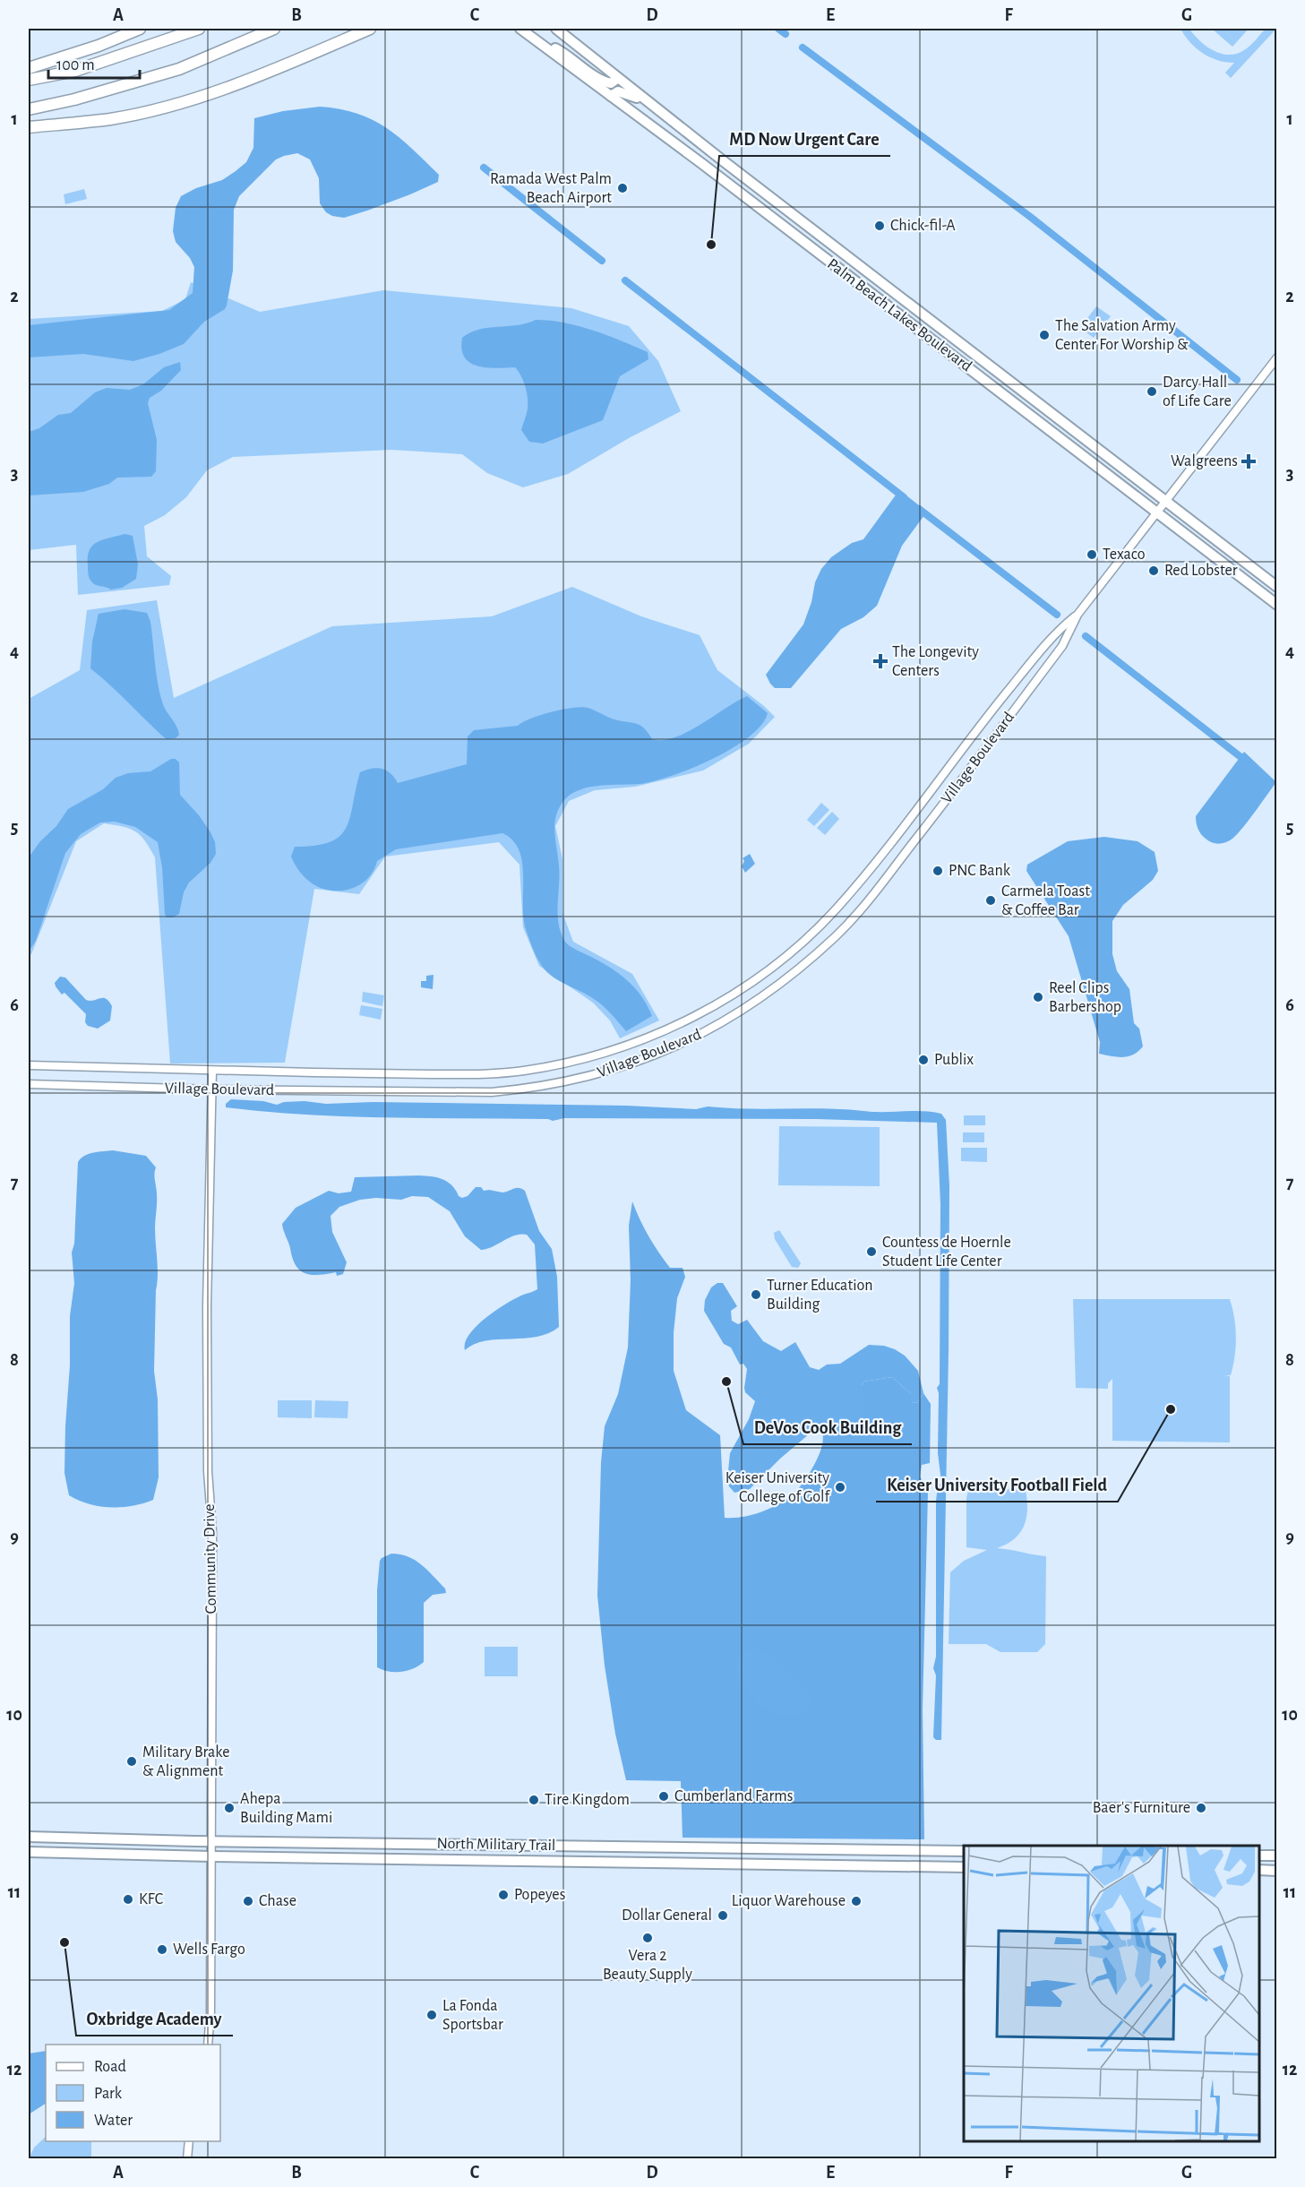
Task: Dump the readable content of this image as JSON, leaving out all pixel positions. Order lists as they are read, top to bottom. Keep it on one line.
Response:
{"streets":{"main road":["Palm Beach Lakes Boulevard","North Military Trail"],"street":["Village Boulevard","Community Drive"]},"crossings":[["Palm Beach Lakes Boulevard","Village Boulevard"],["Village Boulevard","Community Drive"],["Community Drive","North Military Trail"]],"places":{"other":["Ramada West Palm Beach Airport","Chick-fil-A","MD Now Urgent Care","The Salvation Army Center For Worship &","Darcy Hall of Life Care","Texaco","Red Lobster","PNC Bank","Carmela Toast & Coffee Bar","Reel Clips Barbershop","Publix","Countess de Hoernle Student Life Center","Turner Education Building","DeVos Cook Building","Keiser University Football Field","Keiser University College of Golf","Military Brake & Alignment","Cumberland Farms","Tire Kingdom","Ahepa Building Mami","Baer's Furniture","Popeyes","KFC","Chase","Liquor Warehouse","Dollar General","Vera 2 Beauty Supply","Oxbridge Academy","Wells Fargo","La Fonda Sportsbar"],"health":["Walgreens","The Longevity Centers"]},"legend":["Road","Park","Water"],"scale_bar":"100 m","grid":{"columns":["A","B","C","D","E","F","G"],"rows":["1","2","3","4","5","6","7","8","9","10","11","12"]}}
